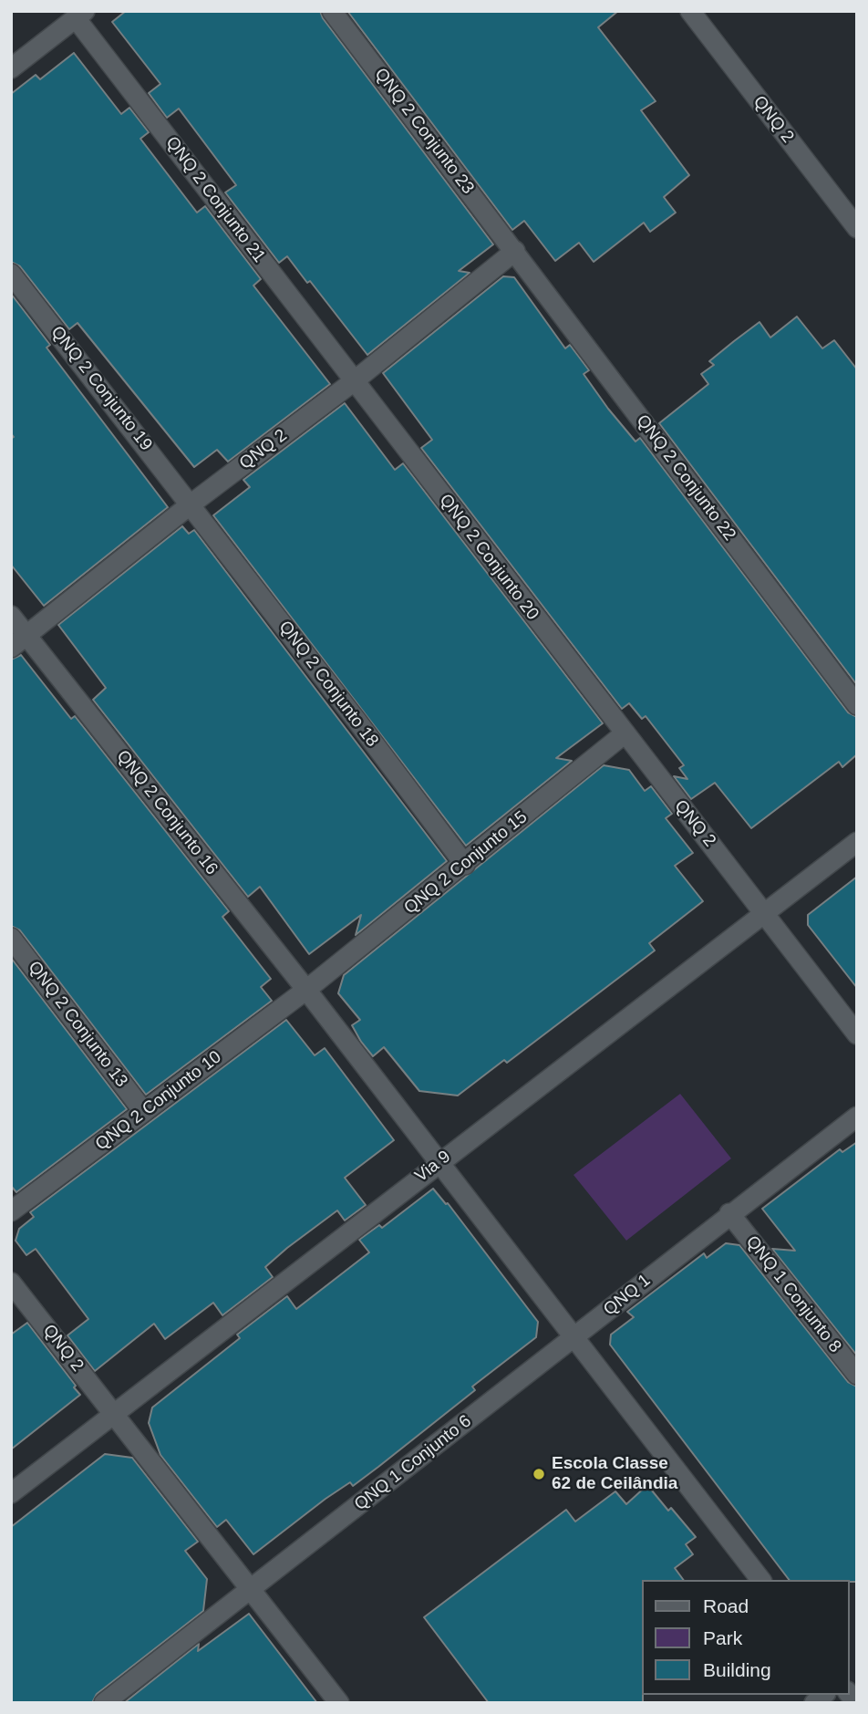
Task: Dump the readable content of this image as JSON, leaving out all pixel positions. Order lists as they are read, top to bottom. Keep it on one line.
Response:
{"streets":{"street":["QNQ 2","QNQ 2 Conjunto 23","QNQ 2 Conjunto 21","QNQ 2 Conjunto 19","QNQ 2 Conjunto 22","QNQ 2 Conjunto 20","QNQ 2 Conjunto 18","QNQ 2 Conjunto 16","QNQ 2 Conjunto 15","QNQ 2 Conjunto 13","QNQ 2 Conjunto 10","Via 9","QNQ 1 Conjunto 8","QNQ 1","QNQ 1 Conjunto 6"]},"crossings":[["QNQ 2","QNQ 2 Conjunto 23"],["QNQ 2","QNQ 2 Conjunto 21"],["QNQ 2","QNQ 2 Conjunto 19"],["QNQ 2","QNQ 2 Conjunto 22"],["QNQ 2","QNQ 2 Conjunto 20"],["QNQ 2","QNQ 2 Conjunto 18"],["QNQ 2","QNQ 2 Conjunto 16"],["QNQ 2","QNQ 2 Conjunto 15"],["QNQ 2","Via 9"],["QNQ 2 Conjunto 23","QNQ 2 Conjunto 22"],["QNQ 2 Conjunto 21","QNQ 2 Conjunto 20"],["QNQ 2 Conjunto 19","QNQ 2 Conjunto 18"],["QNQ 2 Conjunto 20","QNQ 2 Conjunto 15"],["QNQ 2 Conjunto 18","QNQ 2 Conjunto 15"],["QNQ 2 Conjunto 16","QNQ 2 Conjunto 15"],["QNQ 2 Conjunto 16","QNQ 2 Conjunto 10"],["QNQ 2 Conjunto 15","QNQ 2 Conjunto 10"],["QNQ 2 Conjunto 13","QNQ 2 Conjunto 10"],["QNQ 1 Conjunto 8","QNQ 1"],["QNQ 1","QNQ 1 Conjunto 6"]],"places":["Escola Classe 62 de Ceilândia"],"legend":["Road","Park","Building"]}
